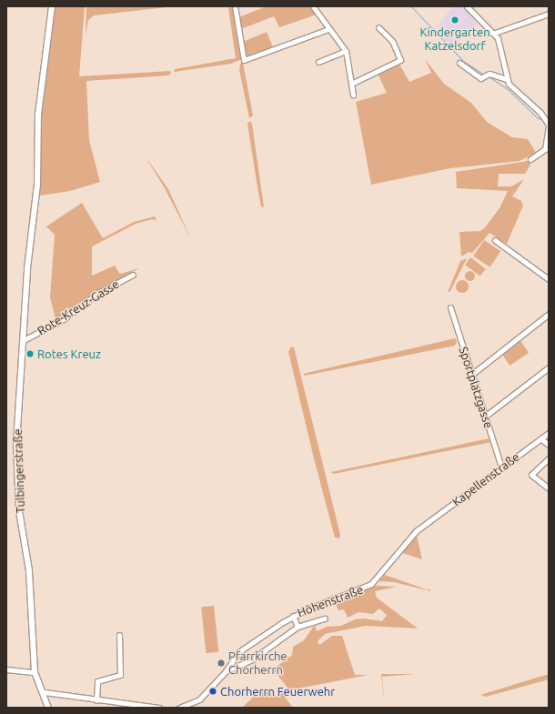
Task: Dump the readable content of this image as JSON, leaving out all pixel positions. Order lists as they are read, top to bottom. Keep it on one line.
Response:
{"streets":{"main road":["Tulbingerstraße"],"street":["Rote-Kreuz-Gasse","Sportplatzgasse","Kapellenstraße","Höhenstraße"]},"crossings":[["Rote-Kreuz-Gasse","Tulbingerstraße"],["Sportplatzgasse","Kapellenstraße"],["Kapellenstraße","Höhenstraße"]],"places":["Kindergarten Katzelsdorf","Rotes Kreuz","Pfarrkirche Chorherrn","Chorherrn Feuerwehr"]}
